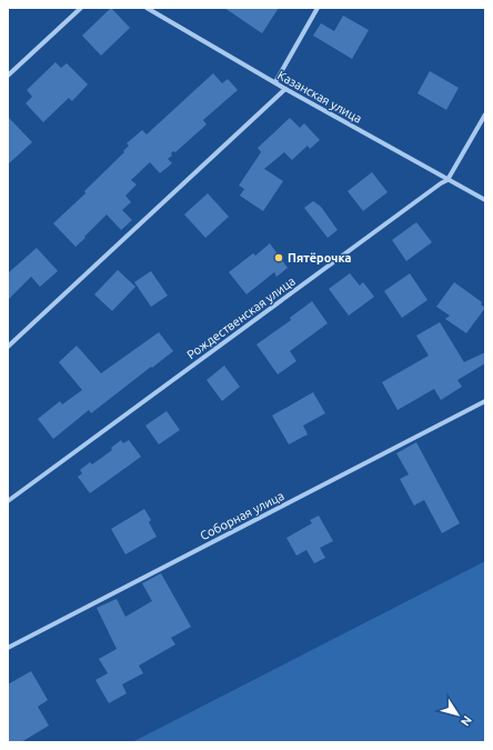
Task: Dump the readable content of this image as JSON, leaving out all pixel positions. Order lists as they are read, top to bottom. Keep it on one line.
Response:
{"streets":{"street":["Казанская улица","Рождественская улица","Соборная улица"]},"crossings":[["Казанская улица","Рождественская улица"]],"places":["Пятёрочка"],"north":"bottom right"}
